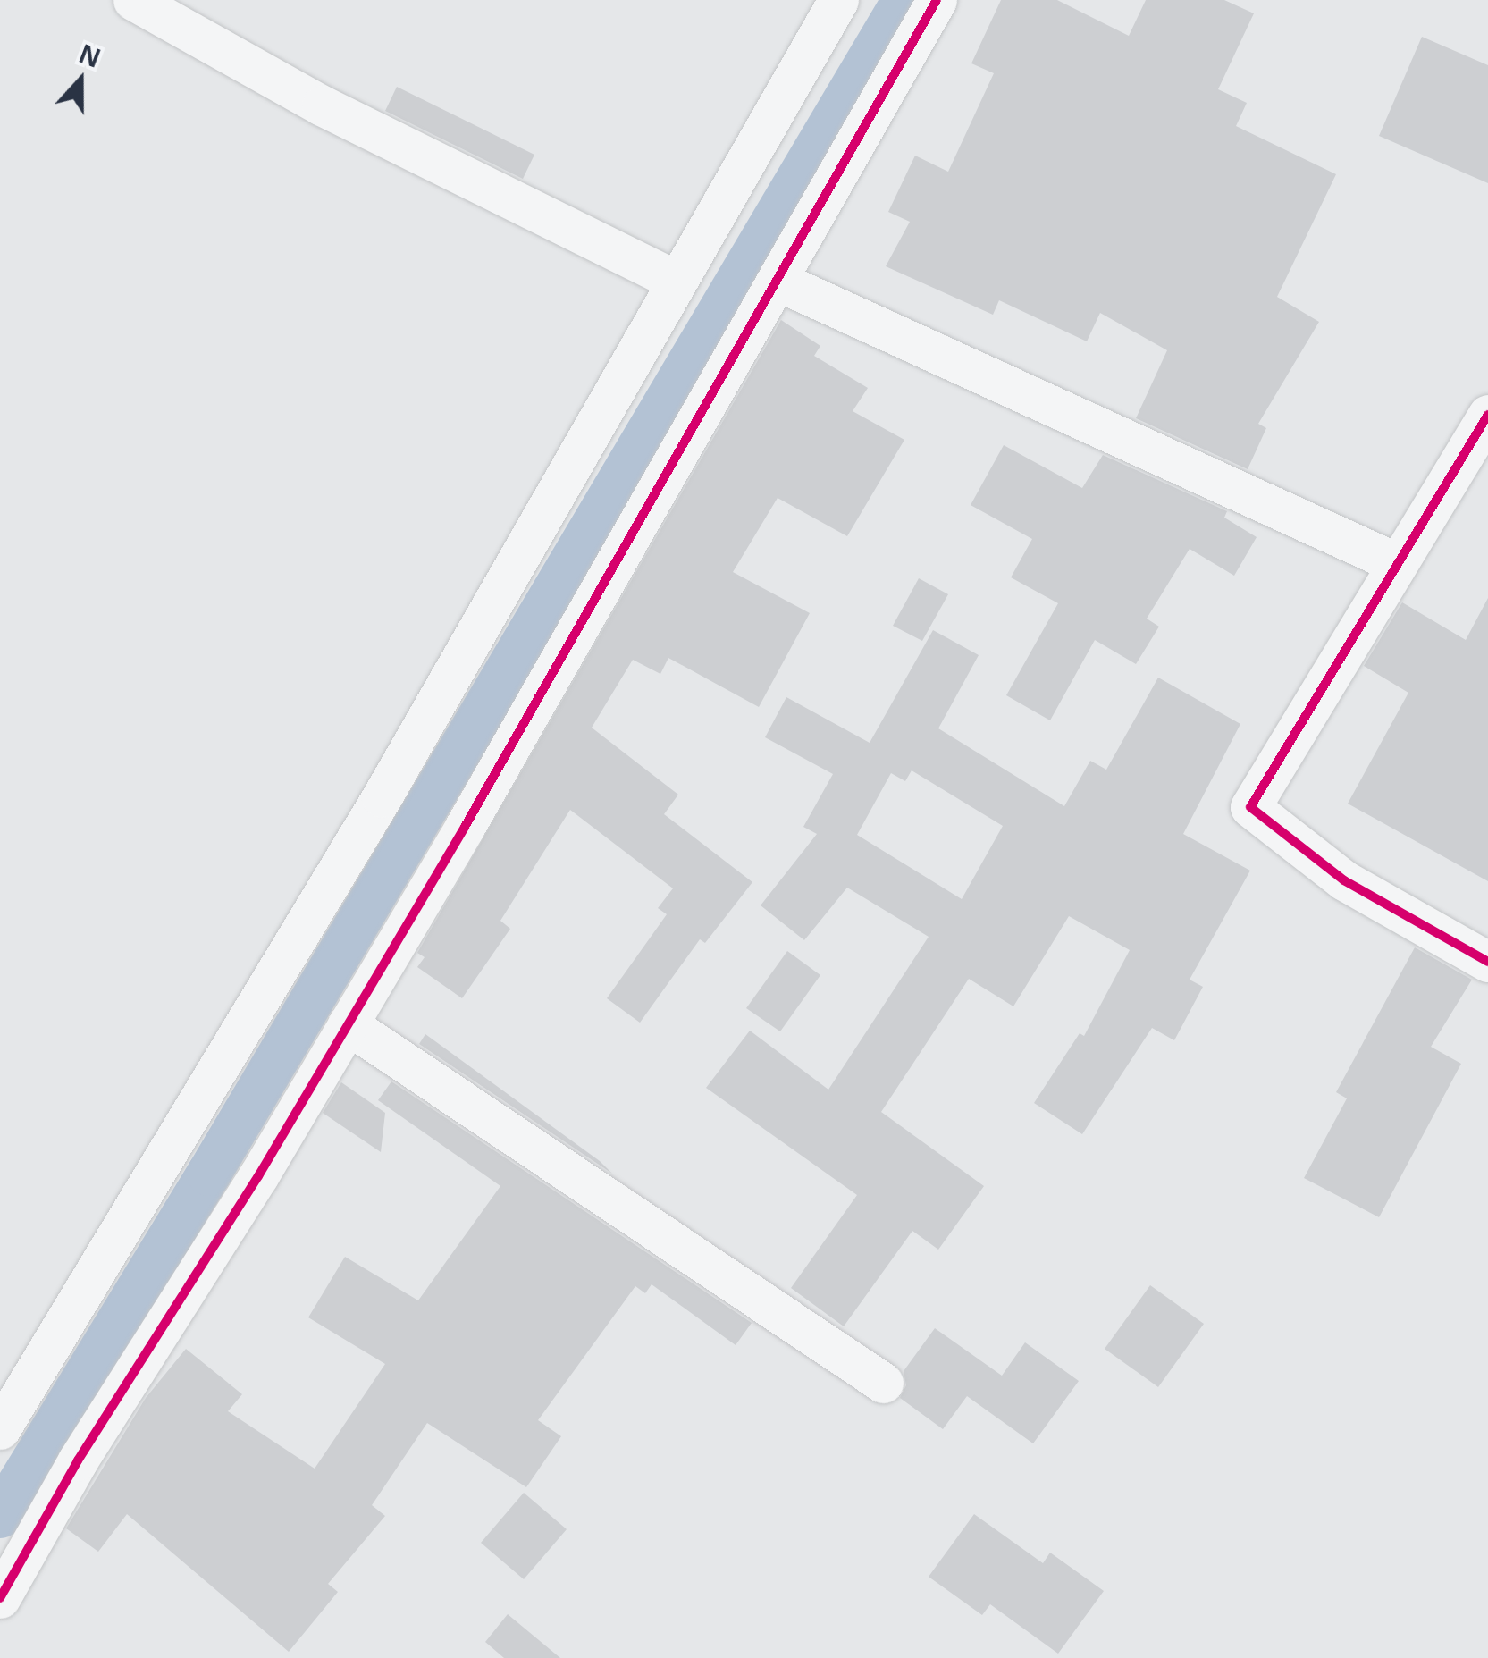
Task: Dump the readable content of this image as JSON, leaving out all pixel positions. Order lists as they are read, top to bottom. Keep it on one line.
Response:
{"north":"top"}
